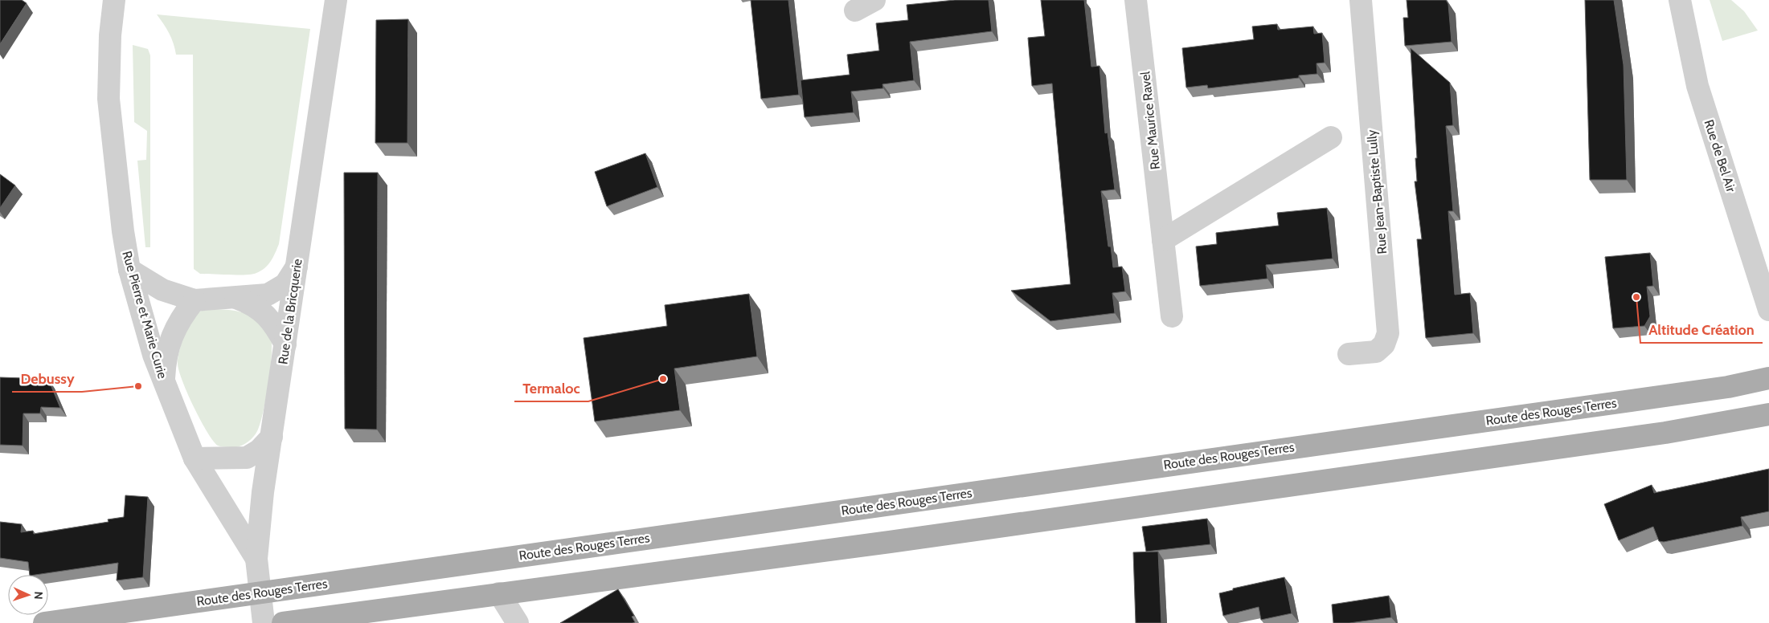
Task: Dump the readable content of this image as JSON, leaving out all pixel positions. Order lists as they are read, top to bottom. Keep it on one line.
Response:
{"streets":{"main road":["Route des Rouges Terres"],"street":["Rue Maurice Ravel","Rue de Bel Air","Rue Jean-Baptiste Lully","Rue de la Bricquerie","Rue Pierre et Marie Curie"]},"crossings":[["Rue de la Bricquerie","Rue Pierre et Marie Curie"],["Rue de la Bricquerie","Route des Rouges Terres"]],"places":["Altitude Création","Termaloc","Debussy"],"north":"right"}
